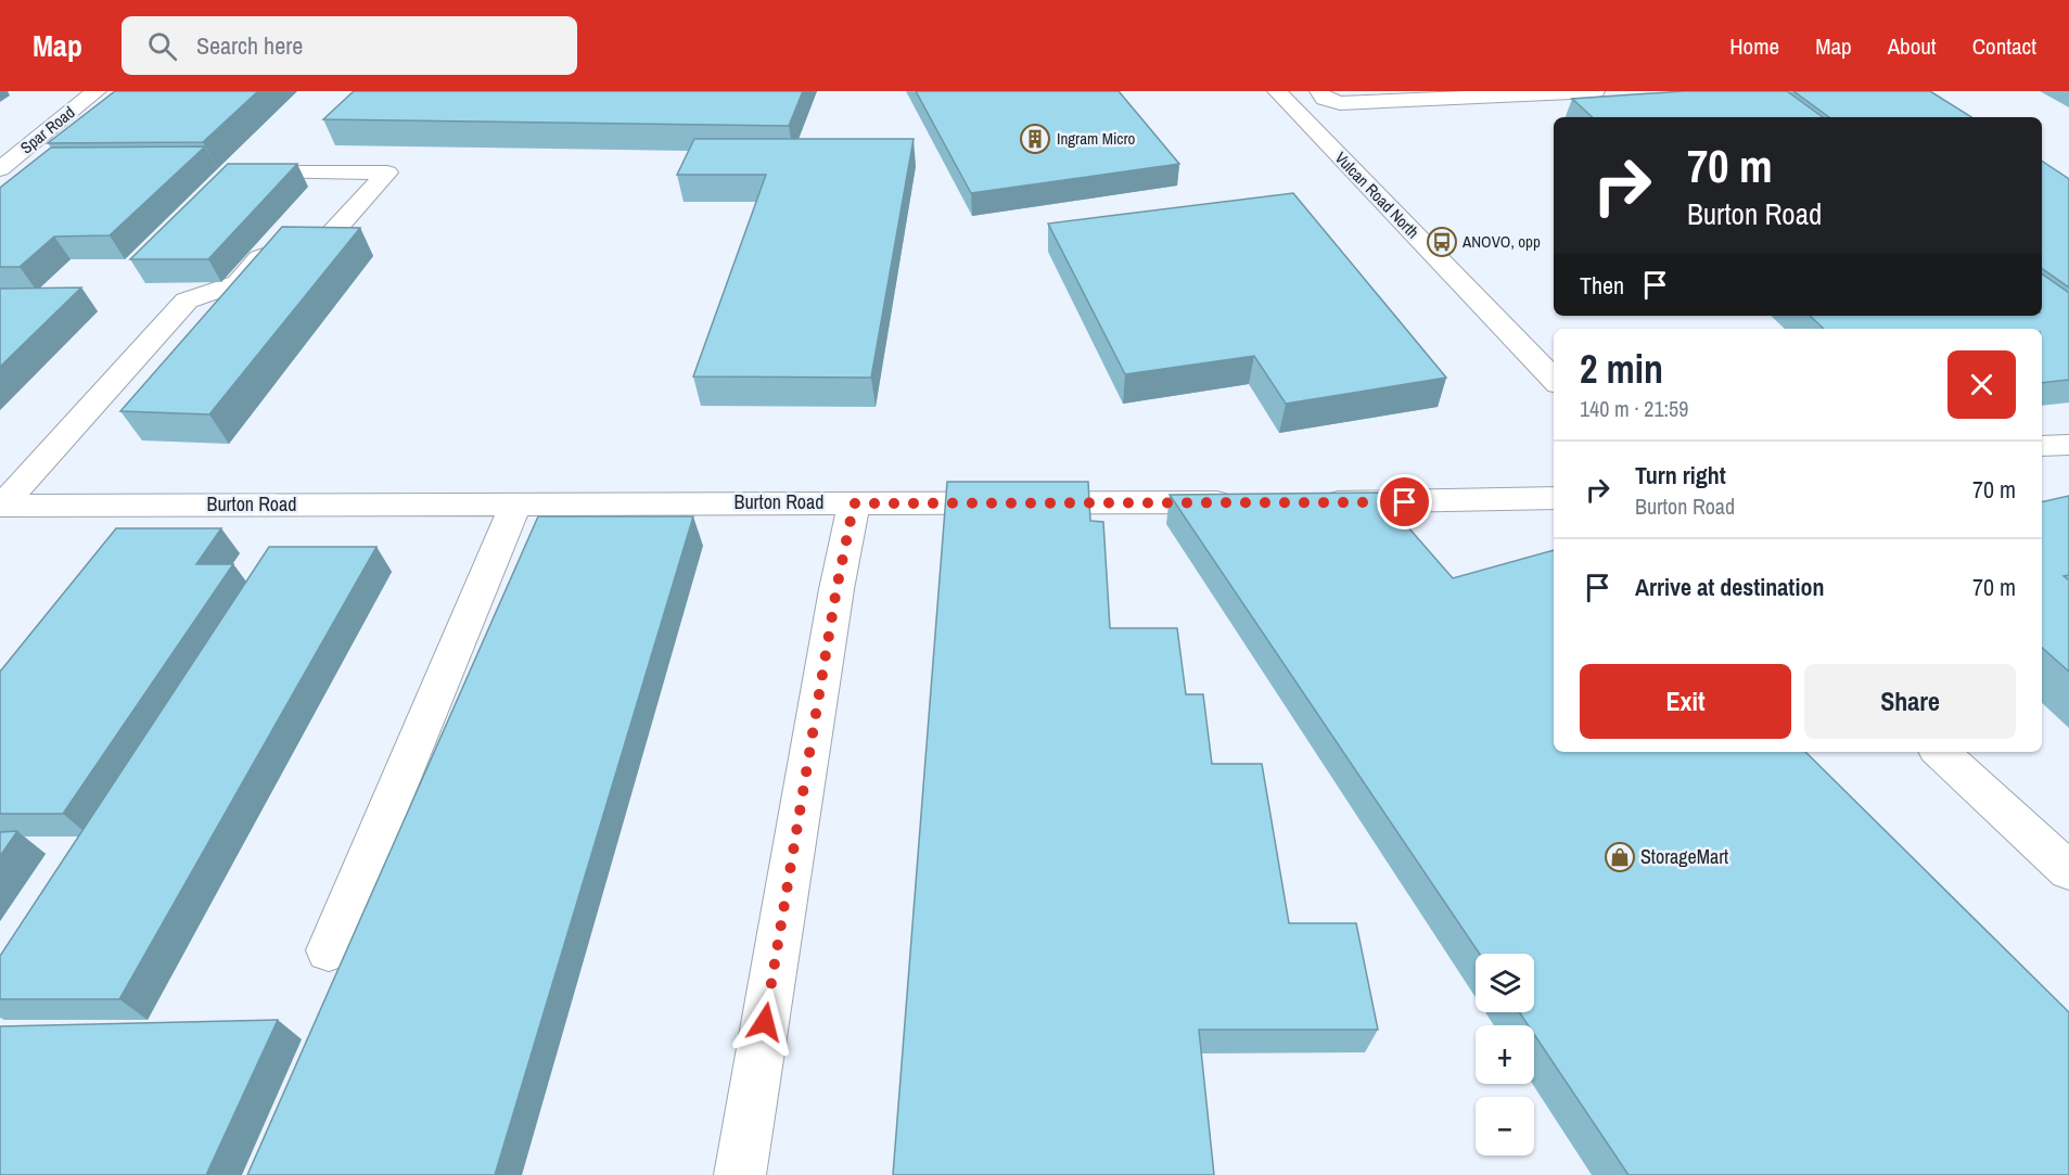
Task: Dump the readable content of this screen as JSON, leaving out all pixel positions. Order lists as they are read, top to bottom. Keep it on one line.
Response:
{"streets":{"street":["Spar Road","Vulcan Road North","Burton Road"]},"places":{"building":["Ingram Micro"],"bus stop":["ANOVO, opp"],"shop":["StorageMart"]},"page":{"header":"Map","search":"Search here","nav":["Home","Map","About","Contact"],"turn":["70 m","Burton Road"],"then":"Then","heading":["2 min","140 m · 21:59"],"list":[{"name":"Turn right","note":"Burton Road","value":"70 m"},{"name":"Arrive at destination","value":"70 m"}],"buttons":["Exit","Share"],"map_buttons":["+","−"]}}
